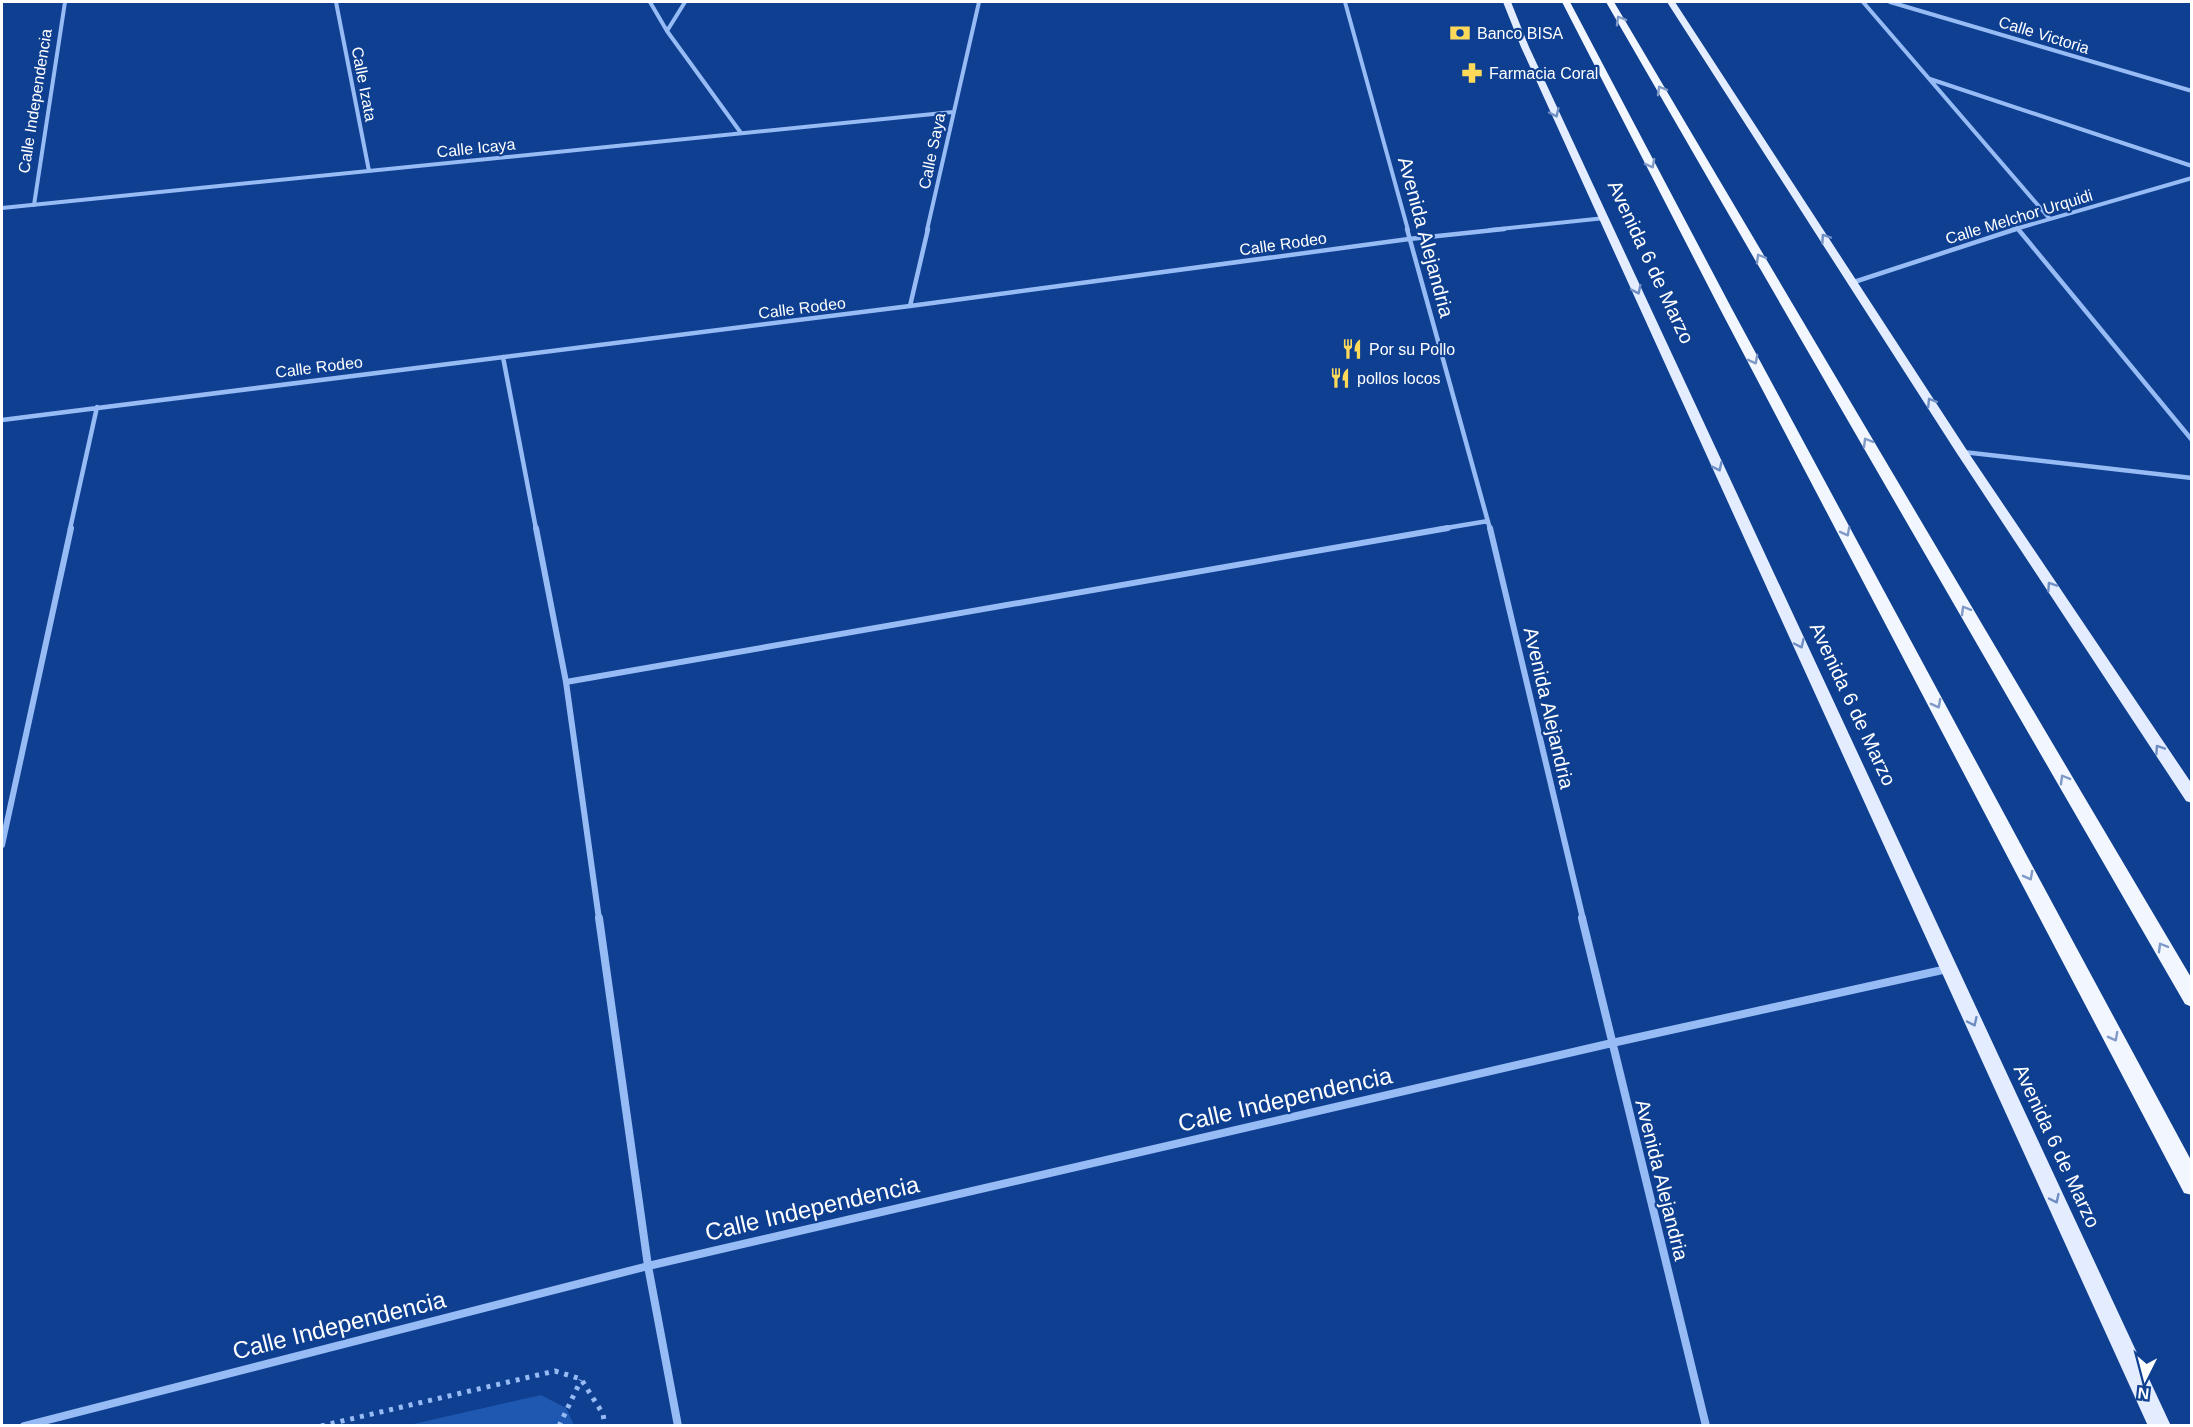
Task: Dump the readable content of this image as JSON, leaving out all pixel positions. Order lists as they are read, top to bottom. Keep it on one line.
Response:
{"streets":{"highway":["Avenida 6 de Marzo"],"street":["Calle Victoria","Calle Izata","Calle Independencia","Calle Icaya","Calle Saya","Calle Melchor Urquidi","Avenida Alejandria","Calle Rodeo"]},"crossings":[["Calle Izata","Calle Icaya"],["Calle Independencia","Calle Icaya"],["Calle Independencia","Avenida Alejandria"],["Calle Independencia","Avenida 6 de Marzo"],["Calle Icaya","Calle Saya"],["Calle Saya","Calle Rodeo"],["Avenida Alejandria","Calle Rodeo"],["Calle Rodeo","Avenida 6 de Marzo"]],"one_way":["Avenida 6 de Marzo"],"places":{"bank":["Banco BISA"],"pharmacy":["Farmacia Coral"],"restaurant":["Por su Pollo","pollos locos"]},"north":"bottom"}
